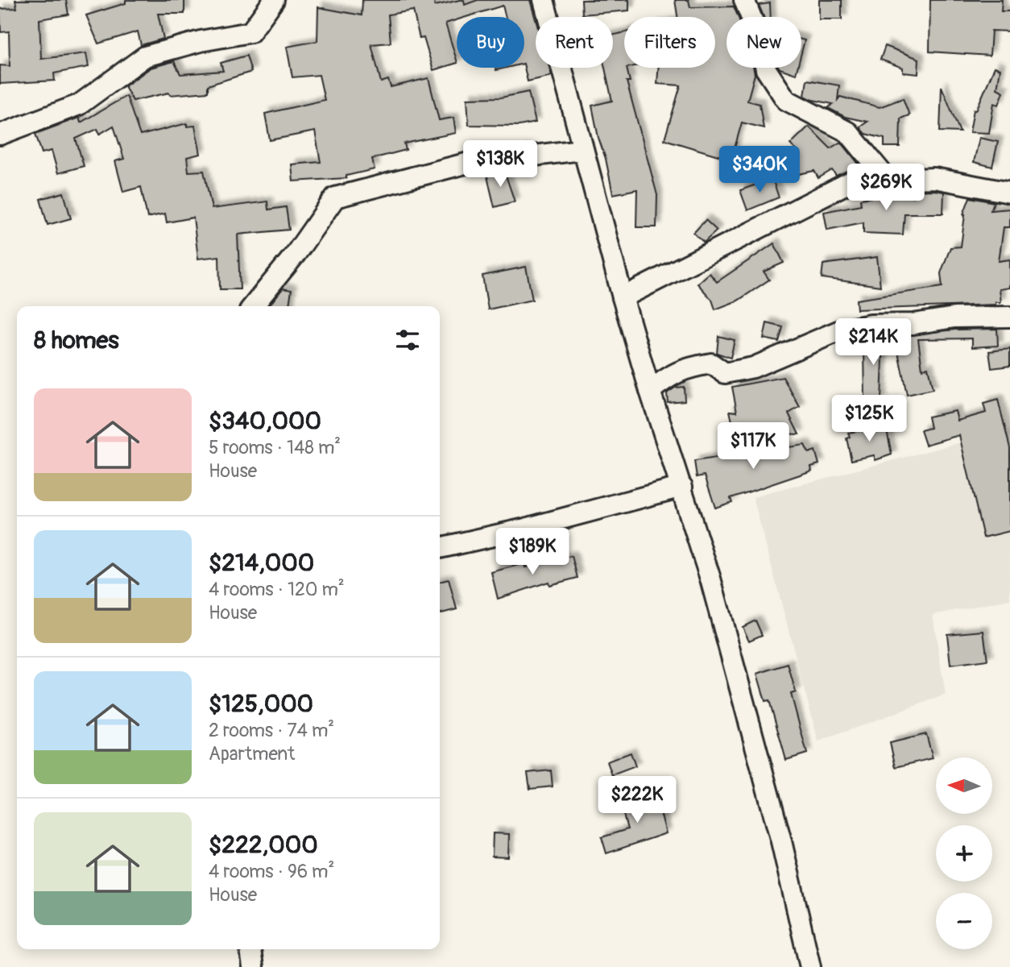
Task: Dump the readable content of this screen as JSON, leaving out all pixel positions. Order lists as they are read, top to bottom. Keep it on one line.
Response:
{"north":"left","page":{"chip":["Buy","Rent","Filters","New"],"price":["$138K","$340K","$269K","$214K","$125K","$117K","$189K","$222K"],"heading":"8 homes","list":[{"name":"$340,000","note":"5 rooms · 148 m² · House"},{"name":"$214,000","note":"4 rooms · 120 m² · House"},{"name":"$125,000","note":"2 rooms · 74 m² · Apartment"},{"name":"$222,000","note":"4 rooms · 96 m² · House"}],"map_buttons":["+","−"]}}
